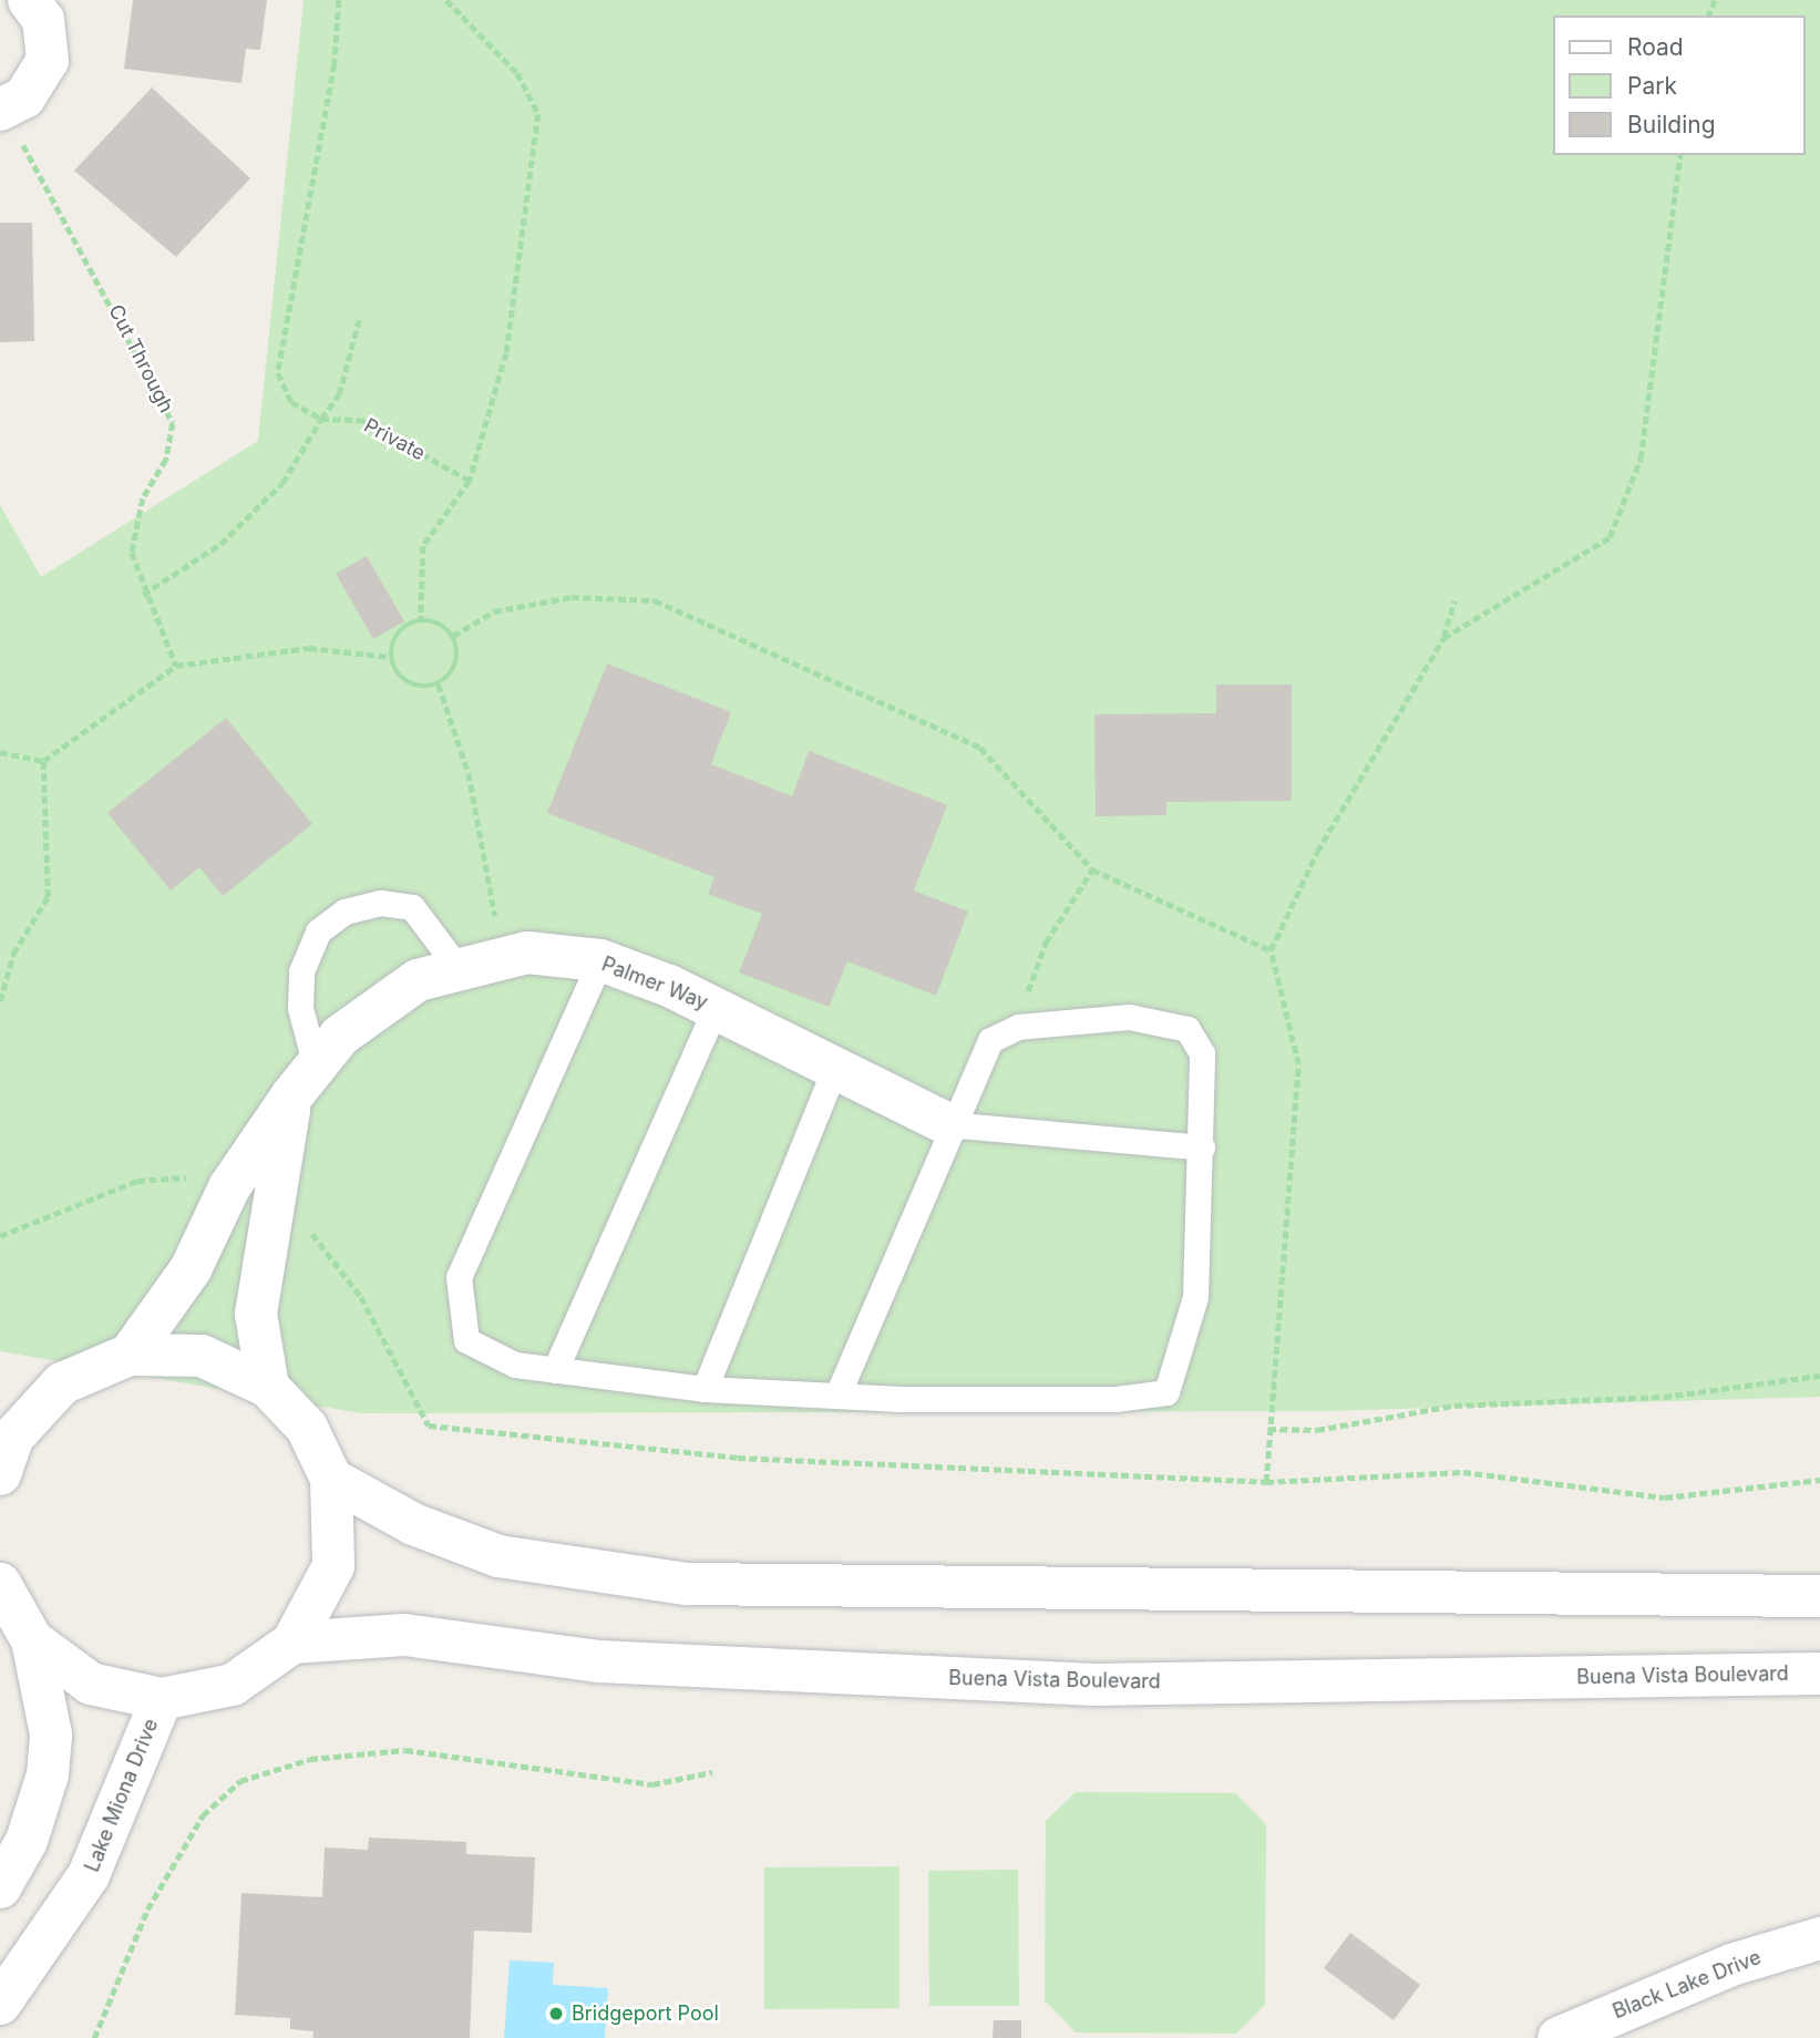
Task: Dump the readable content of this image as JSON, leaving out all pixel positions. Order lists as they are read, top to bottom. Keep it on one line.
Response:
{"streets":{"main road":["Palmer Way","Buena Vista Boulevard","Lake Miona Drive","Black Lake Drive"],"path":["Cut Through","Private"]},"places":["Bridgeport Pool"],"legend":["Road","Park","Building"]}
